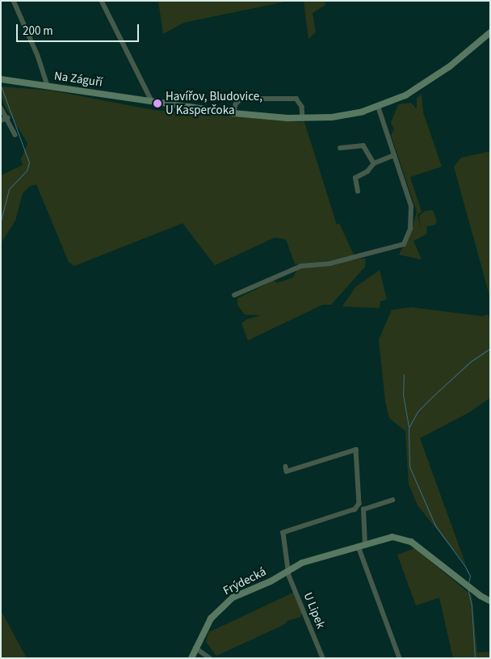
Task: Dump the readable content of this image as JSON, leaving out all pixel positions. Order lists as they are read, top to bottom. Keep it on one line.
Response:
{"streets":{"street":["Na Záguří","Frýdecká","U Lipek"]},"crossings":[["Frýdecká","U Lipek"]],"places":["Havířov, Bludovice, U Kasperčoka"],"scale_bar":"200 m"}
